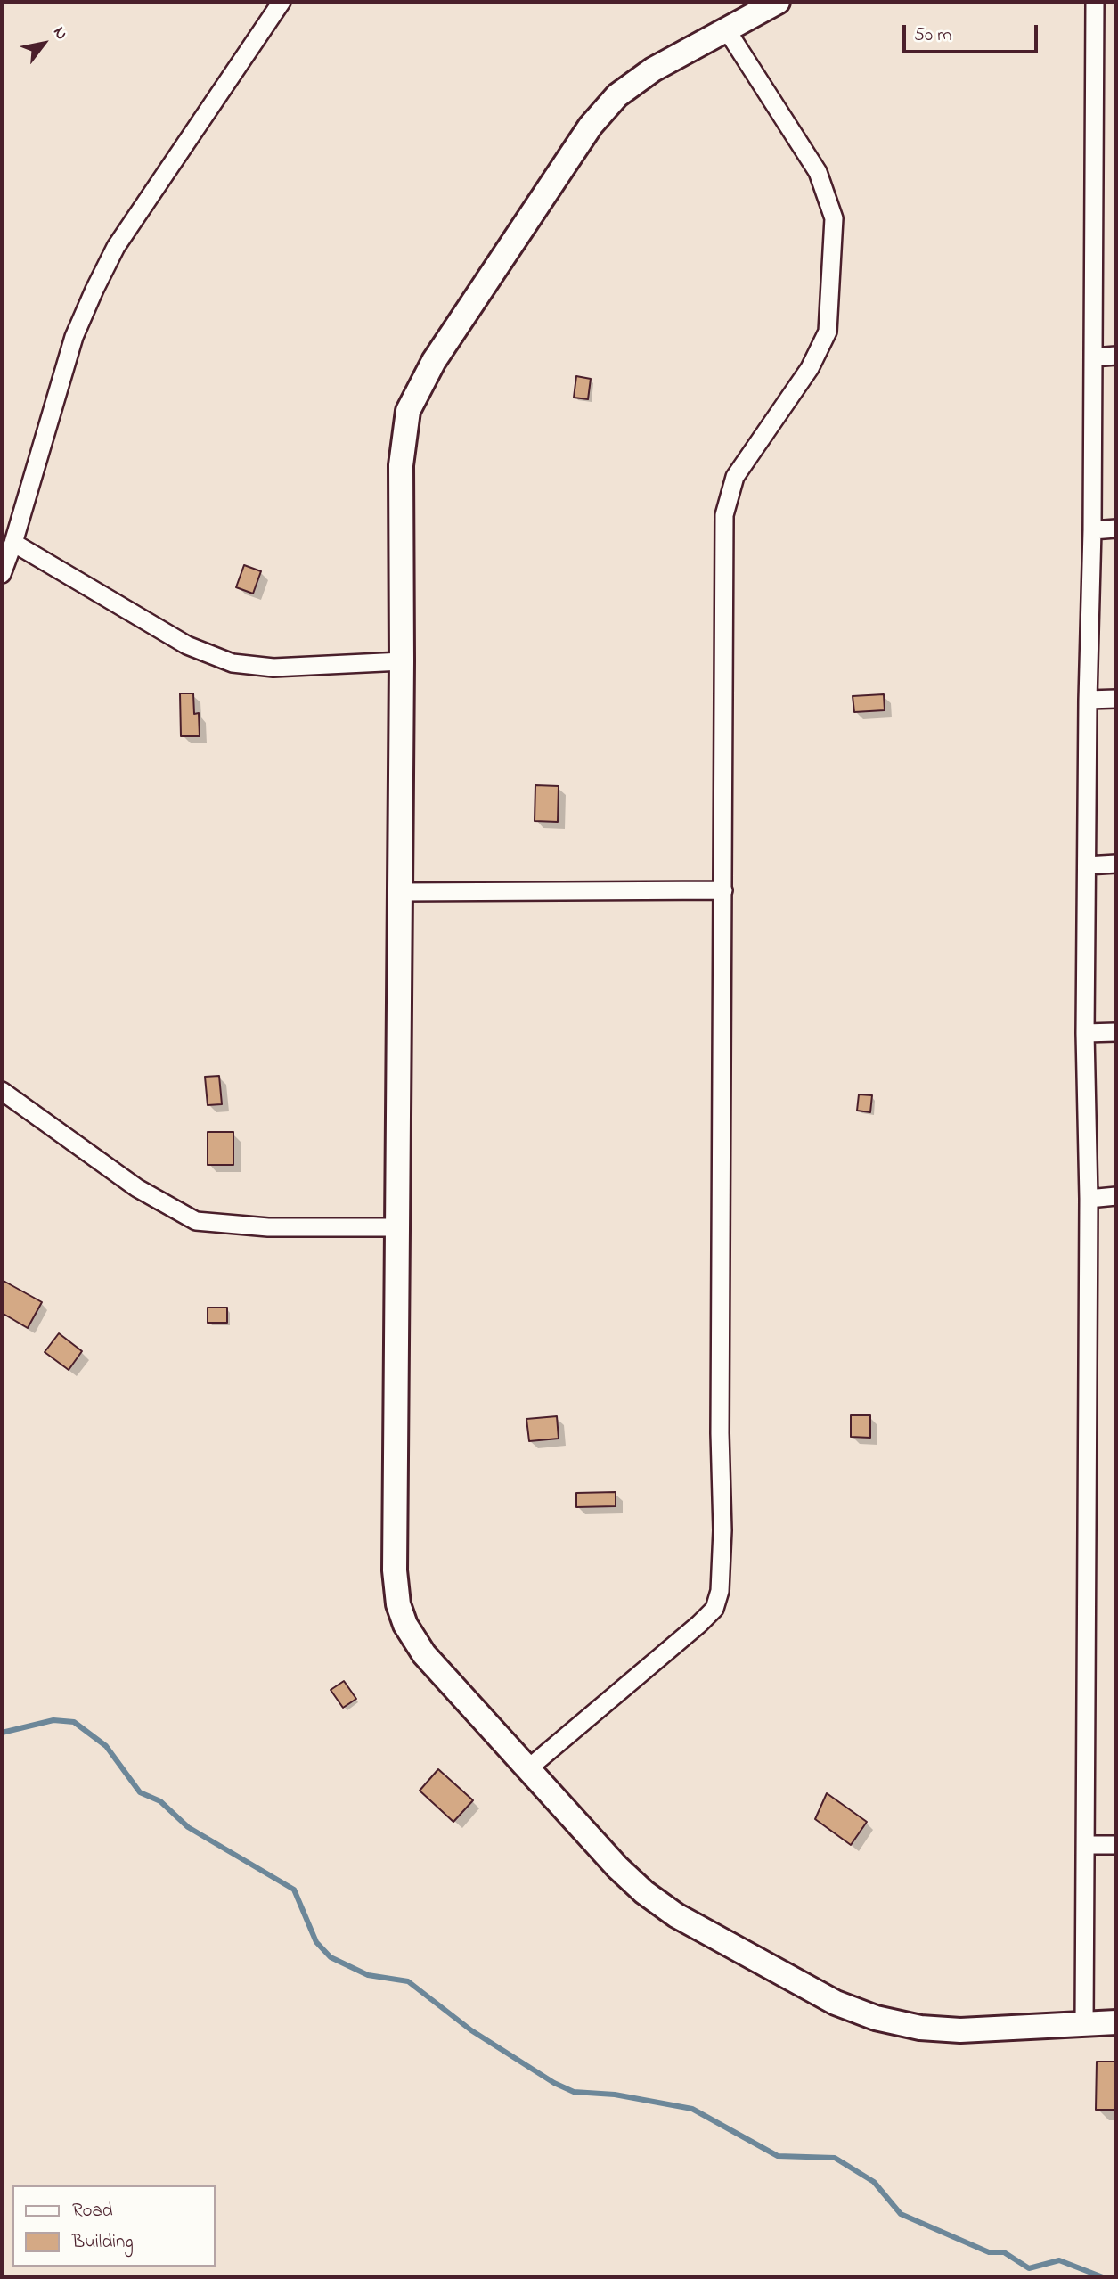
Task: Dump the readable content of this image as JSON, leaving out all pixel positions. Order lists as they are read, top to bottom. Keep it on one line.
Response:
{"legend":["Road","Building"],"scale_bar":"50 m","north":"top right"}
